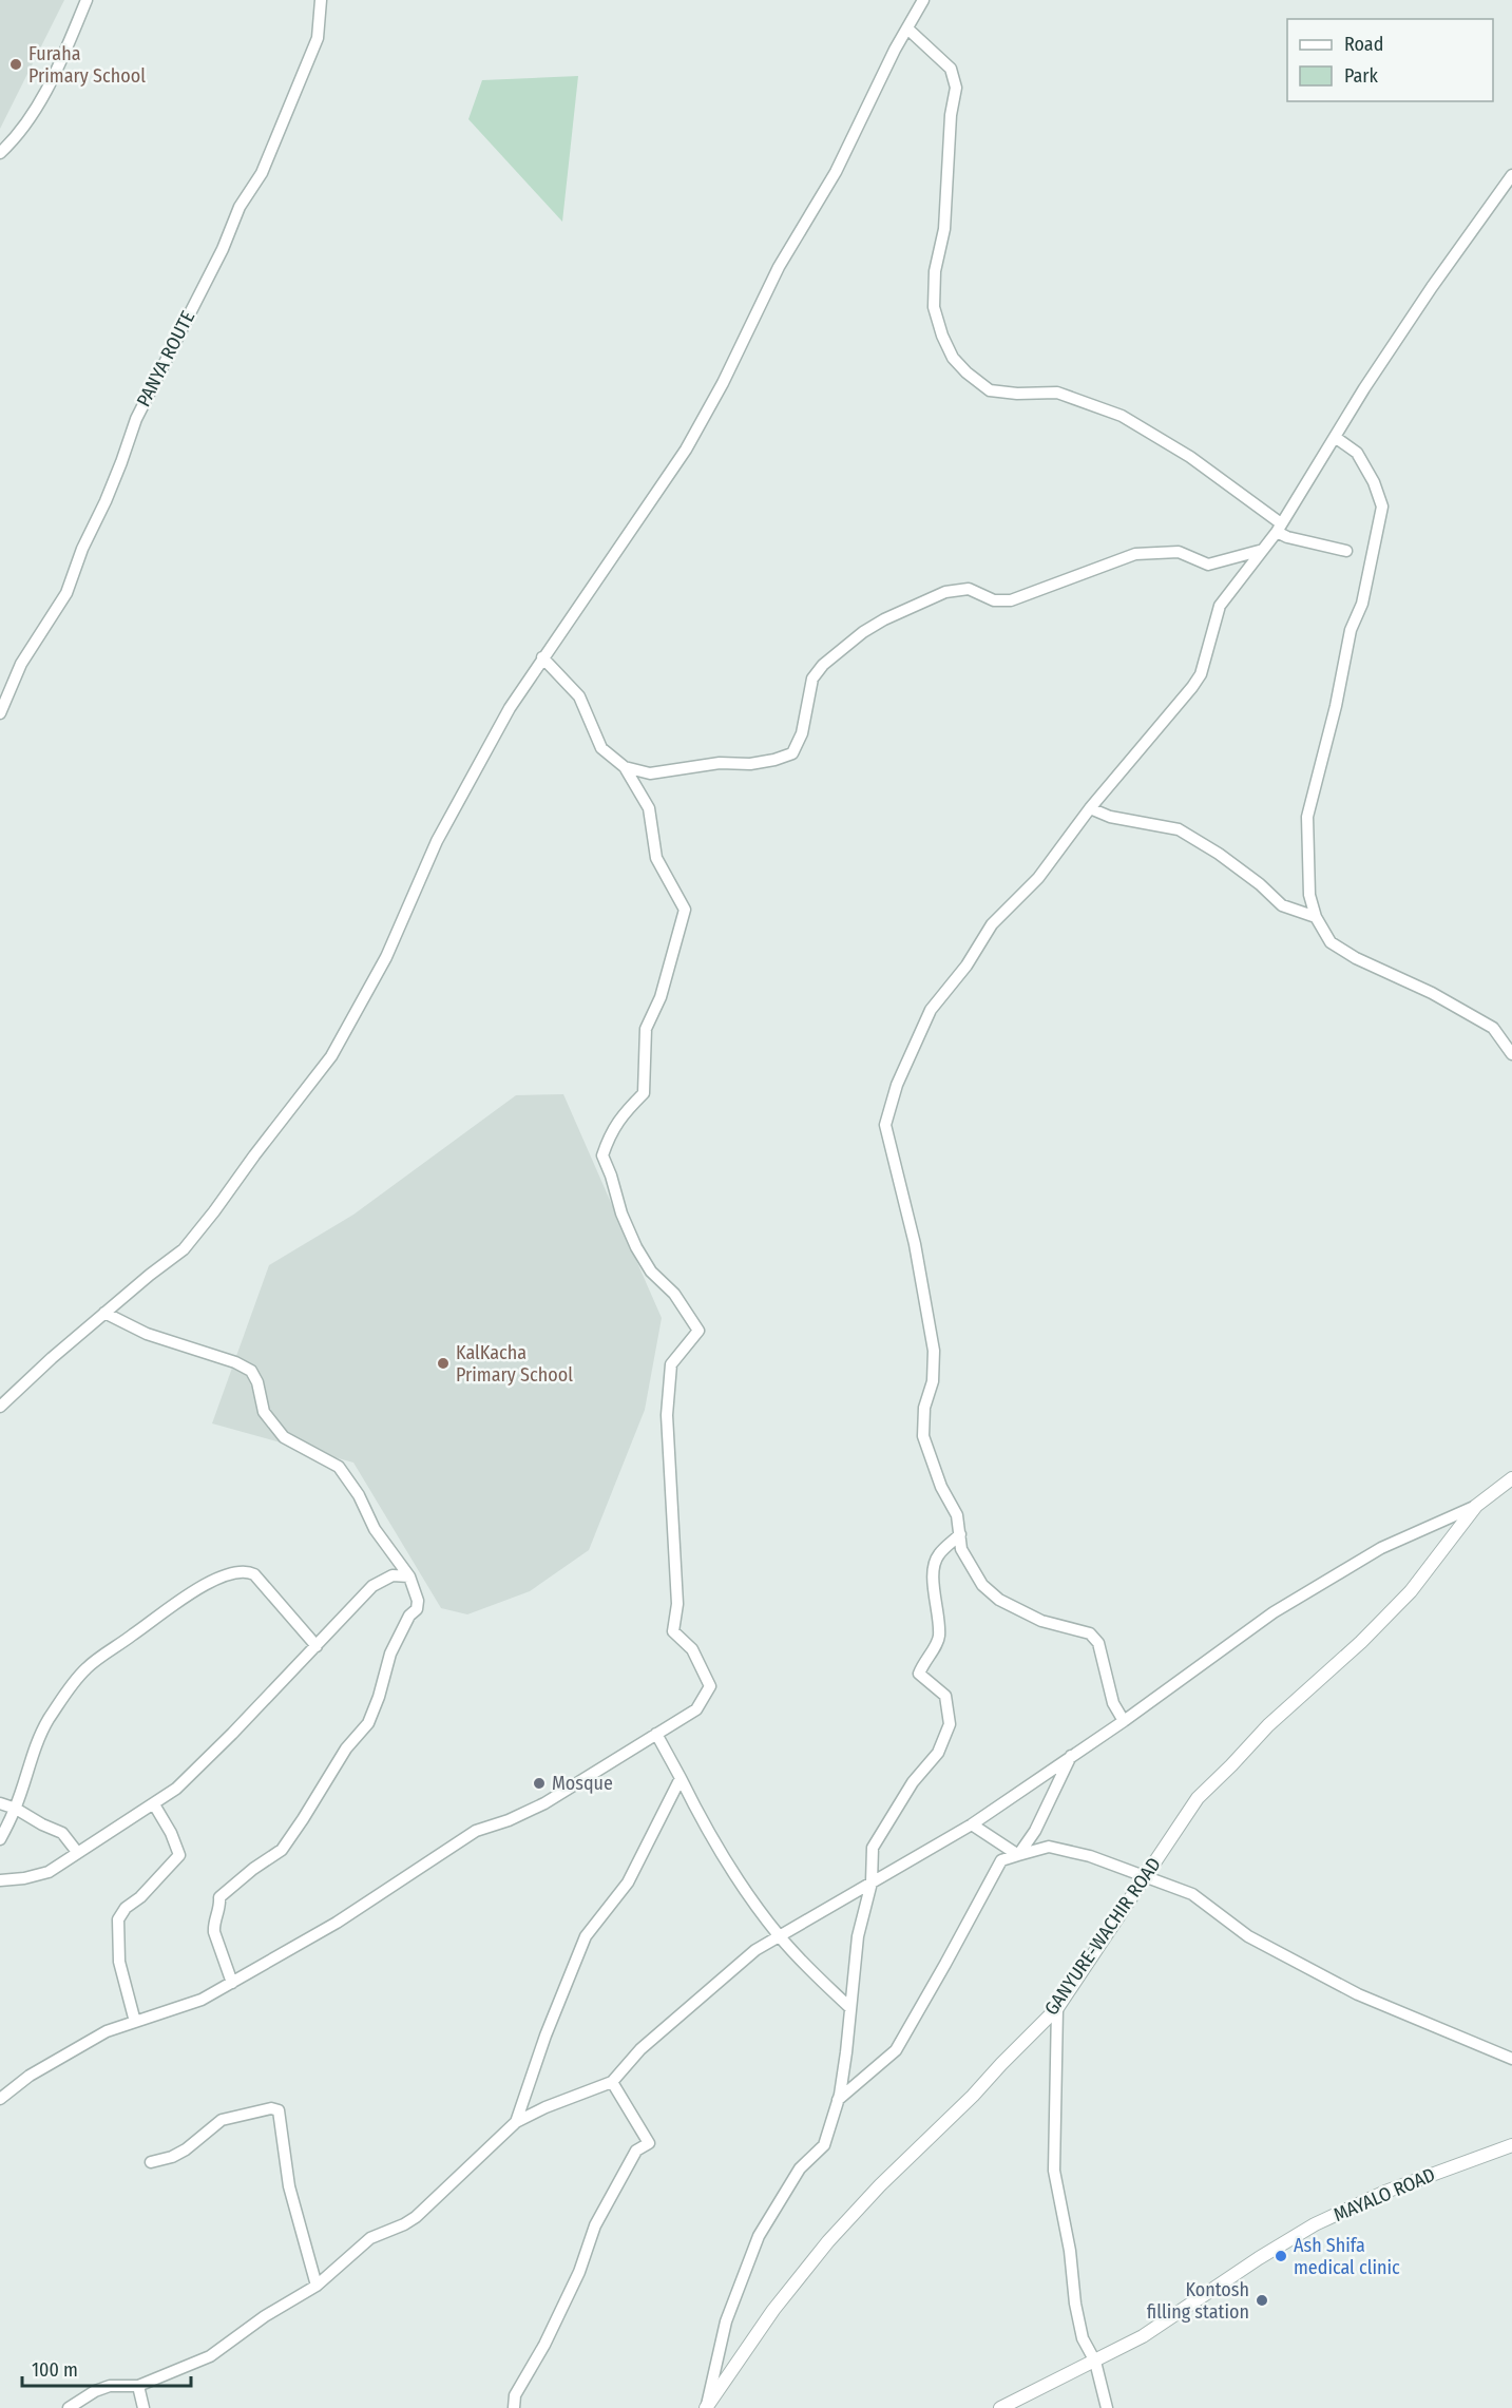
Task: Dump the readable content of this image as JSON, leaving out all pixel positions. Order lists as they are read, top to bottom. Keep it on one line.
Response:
{"streets":{"street":["PANYA ROUTE","GANYURE-WACHIR ROAD","MAYALO ROAD"]},"places":["Furaha Primary School","KalKacha Primary School","Mosque","Ash Shifa medical clinic","Kontosh filling station"],"legend":["Road","Park"],"scale_bar":"100 m"}
